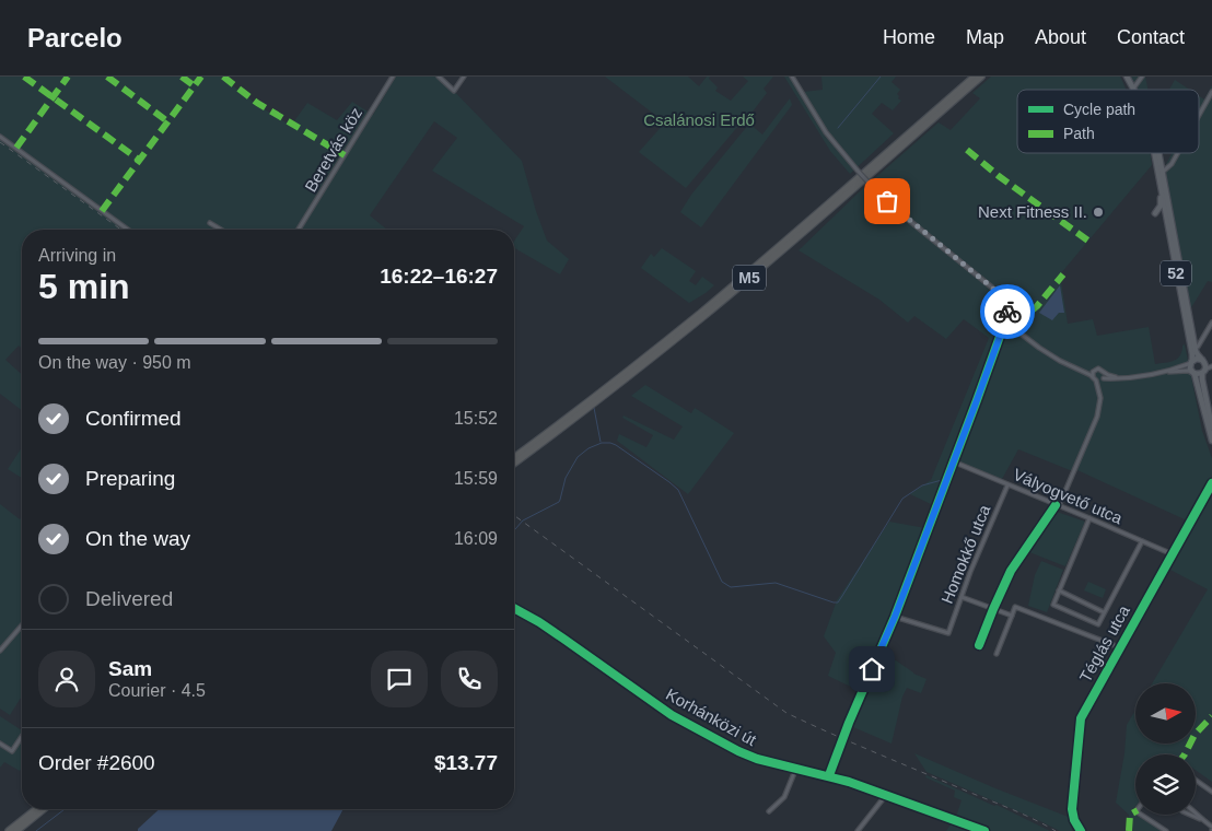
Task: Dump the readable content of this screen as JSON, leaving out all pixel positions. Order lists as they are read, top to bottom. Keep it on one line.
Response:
{"streets":{"highway":["M5"],"main road":["52"],"street":["Beretvás köz","Vályogvető utca","Homokkő utca","Téglás utca","Korhánközi út"]},"crossings":[["Vályogvető utca","Homokkő utca"],["Vályogvető utca","Téglás utca"]],"parks":["Csalánosi Erdő"],"places":["Next Fitness II."],"legend":["Cycle path","Path"],"north":"right","page":{"header":"Parcelo","nav":["Home","Map","About","Contact"],"heading":["5 min","Arriving in","16:22–16:27"],"panel":["Sam","Courier · 4.5","Order #2600","$13.77"],"bar":"On the way · 950 m","list":[["Confirmed","15:52"],["Preparing","15:59"],["On the way","16:09"],"Delivered"]}}
